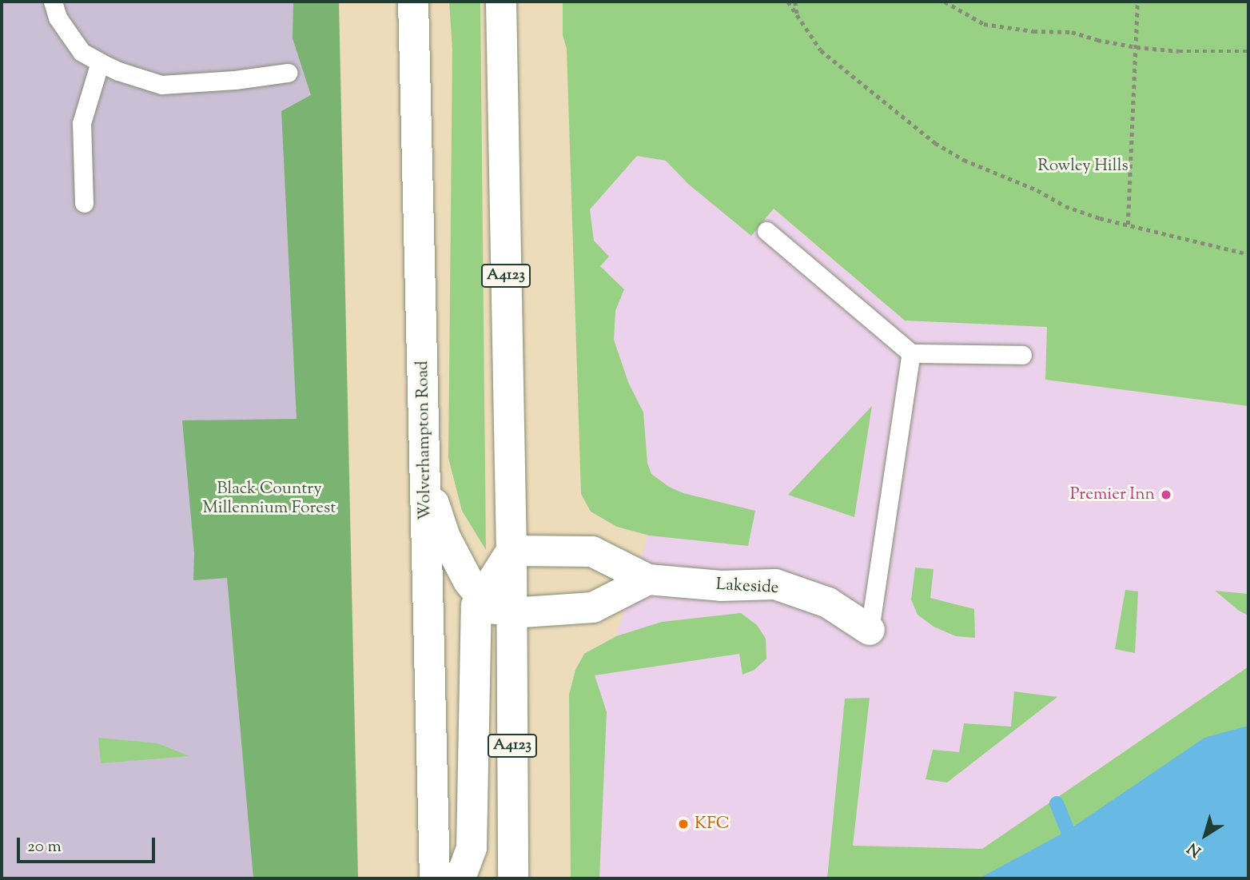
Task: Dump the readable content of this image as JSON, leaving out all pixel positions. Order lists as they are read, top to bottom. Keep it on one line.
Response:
{"streets":{"main road":["A4123","Wolverhampton Road","Lakeside"]},"crossings":[["A4123","Lakeside"]],"parks":["Rowley Hills","Black Country Millennium Forest"],"places":["Premier Inn","KFC"],"scale_bar":"20 m","north":"bottom left"}
